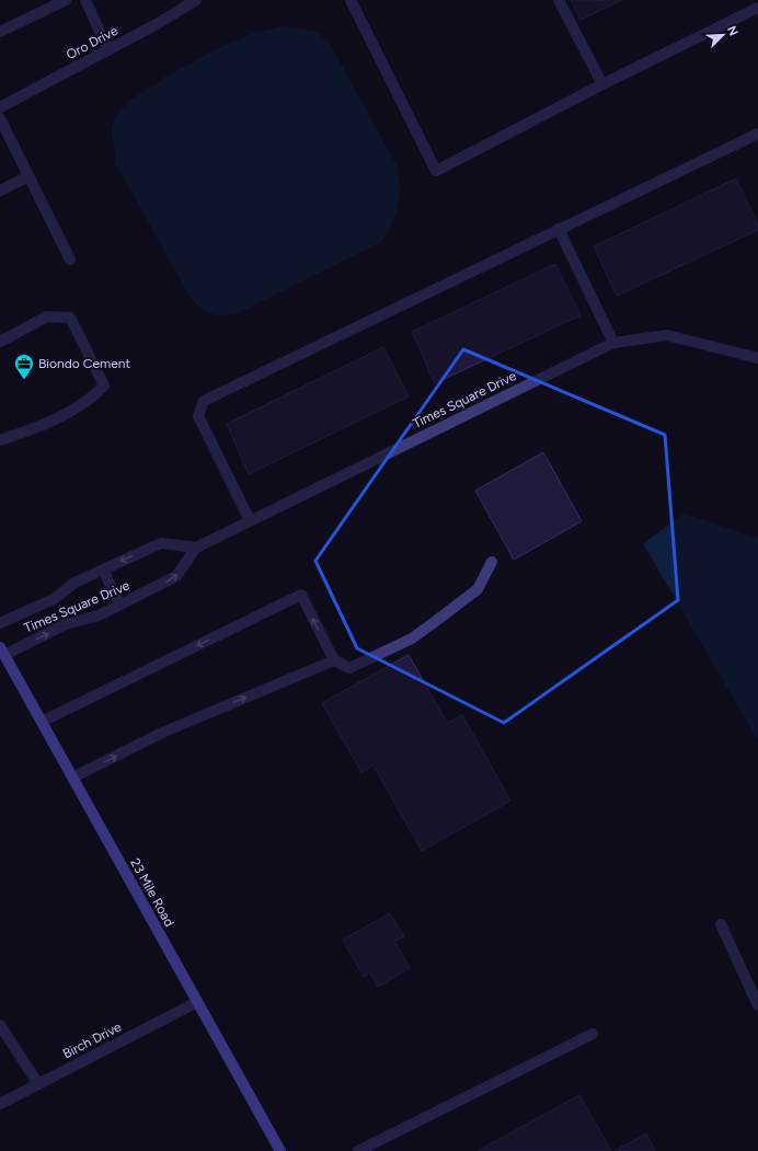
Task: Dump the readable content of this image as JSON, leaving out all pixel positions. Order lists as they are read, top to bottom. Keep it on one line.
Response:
{"streets":{"main road":["23 Mile Road"],"street":["Oro Drive","Times Square Drive","Birch Drive"]},"crossings":[["Times Square Drive","23 Mile Road"],["23 Mile Road","Birch Drive"]],"places":{"office":["Biondo Cement"]},"north":"top right"}
